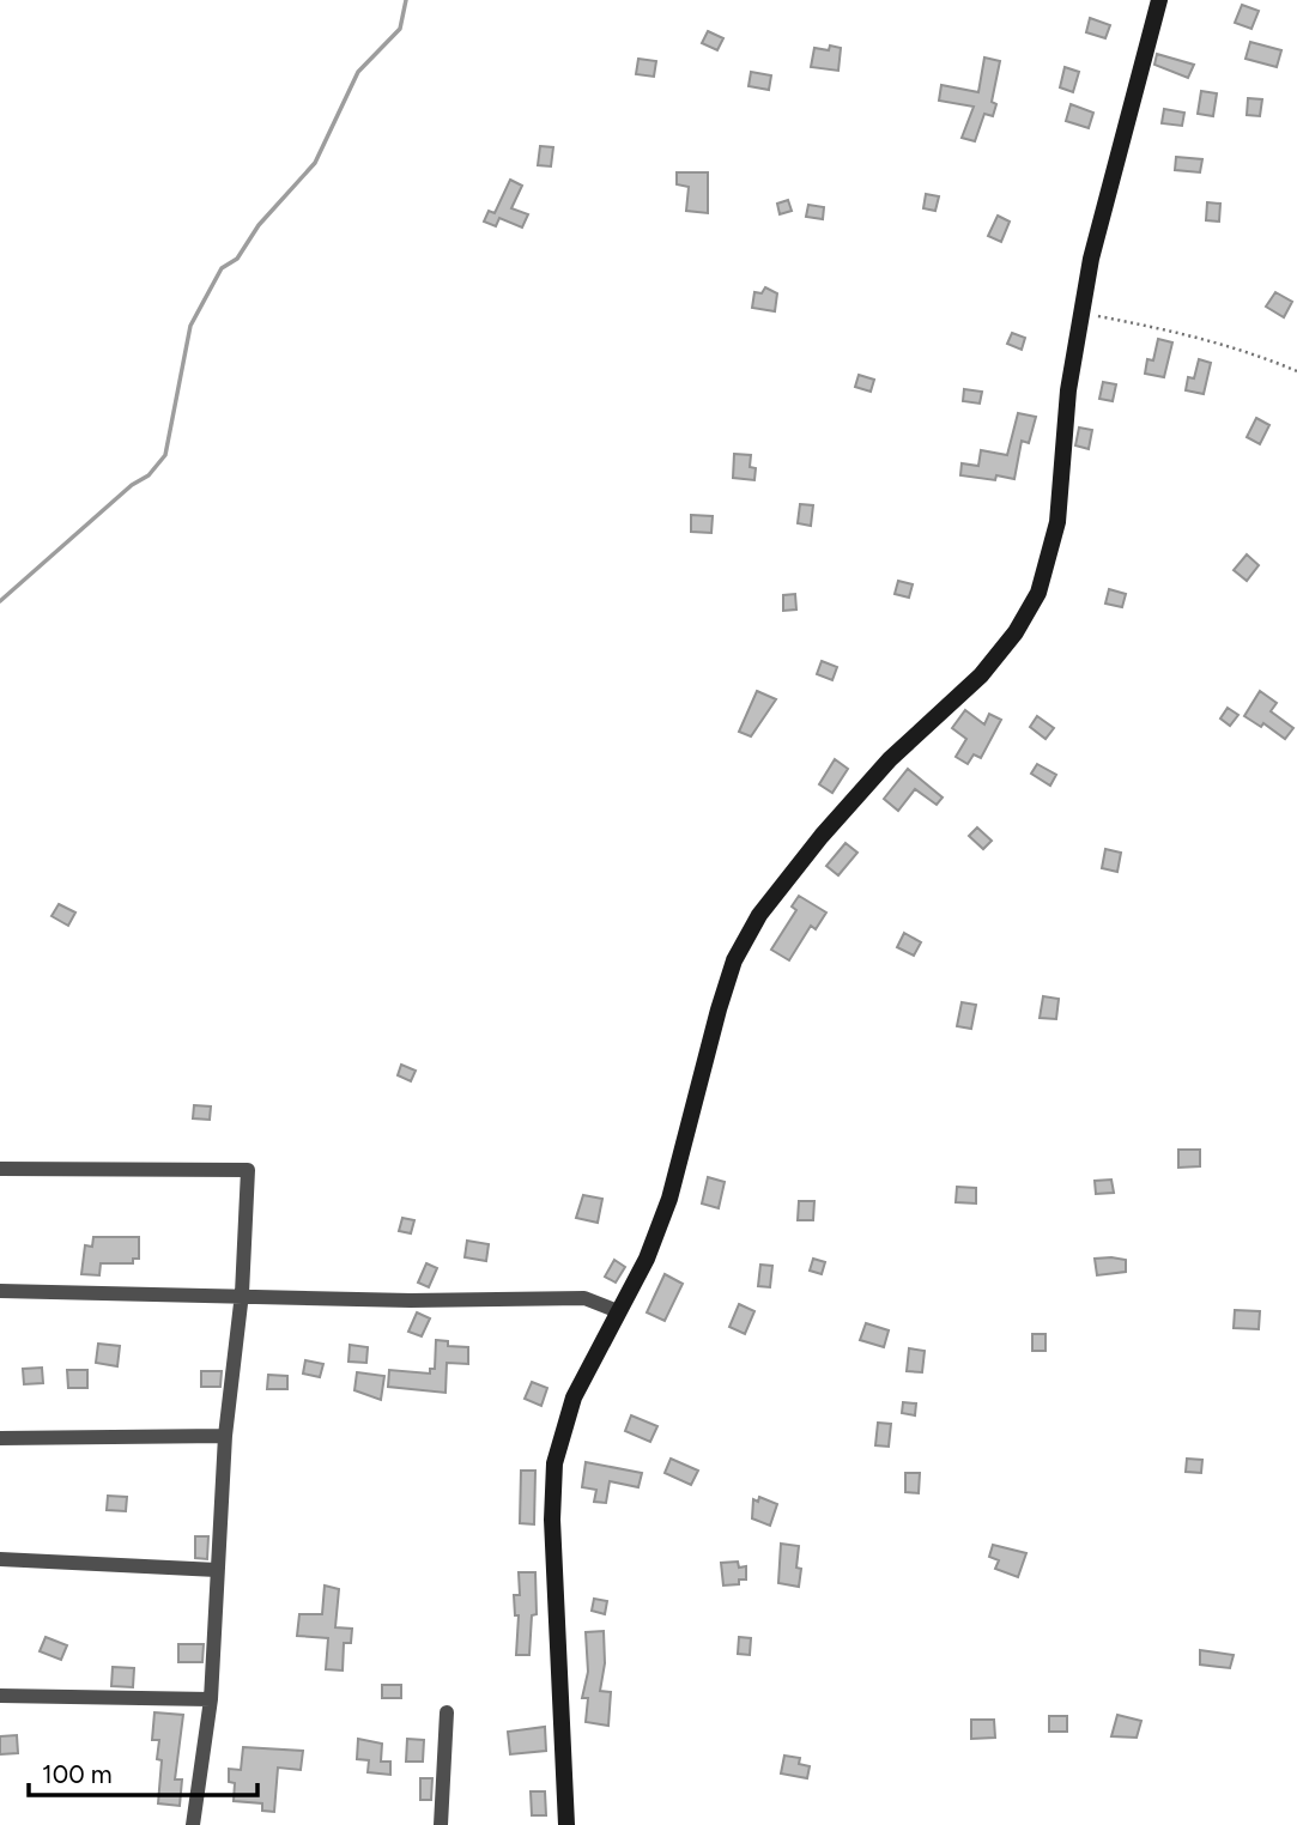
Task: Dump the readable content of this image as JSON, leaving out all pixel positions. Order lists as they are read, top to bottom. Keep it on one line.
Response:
{"scale_bar":"100 m"}
